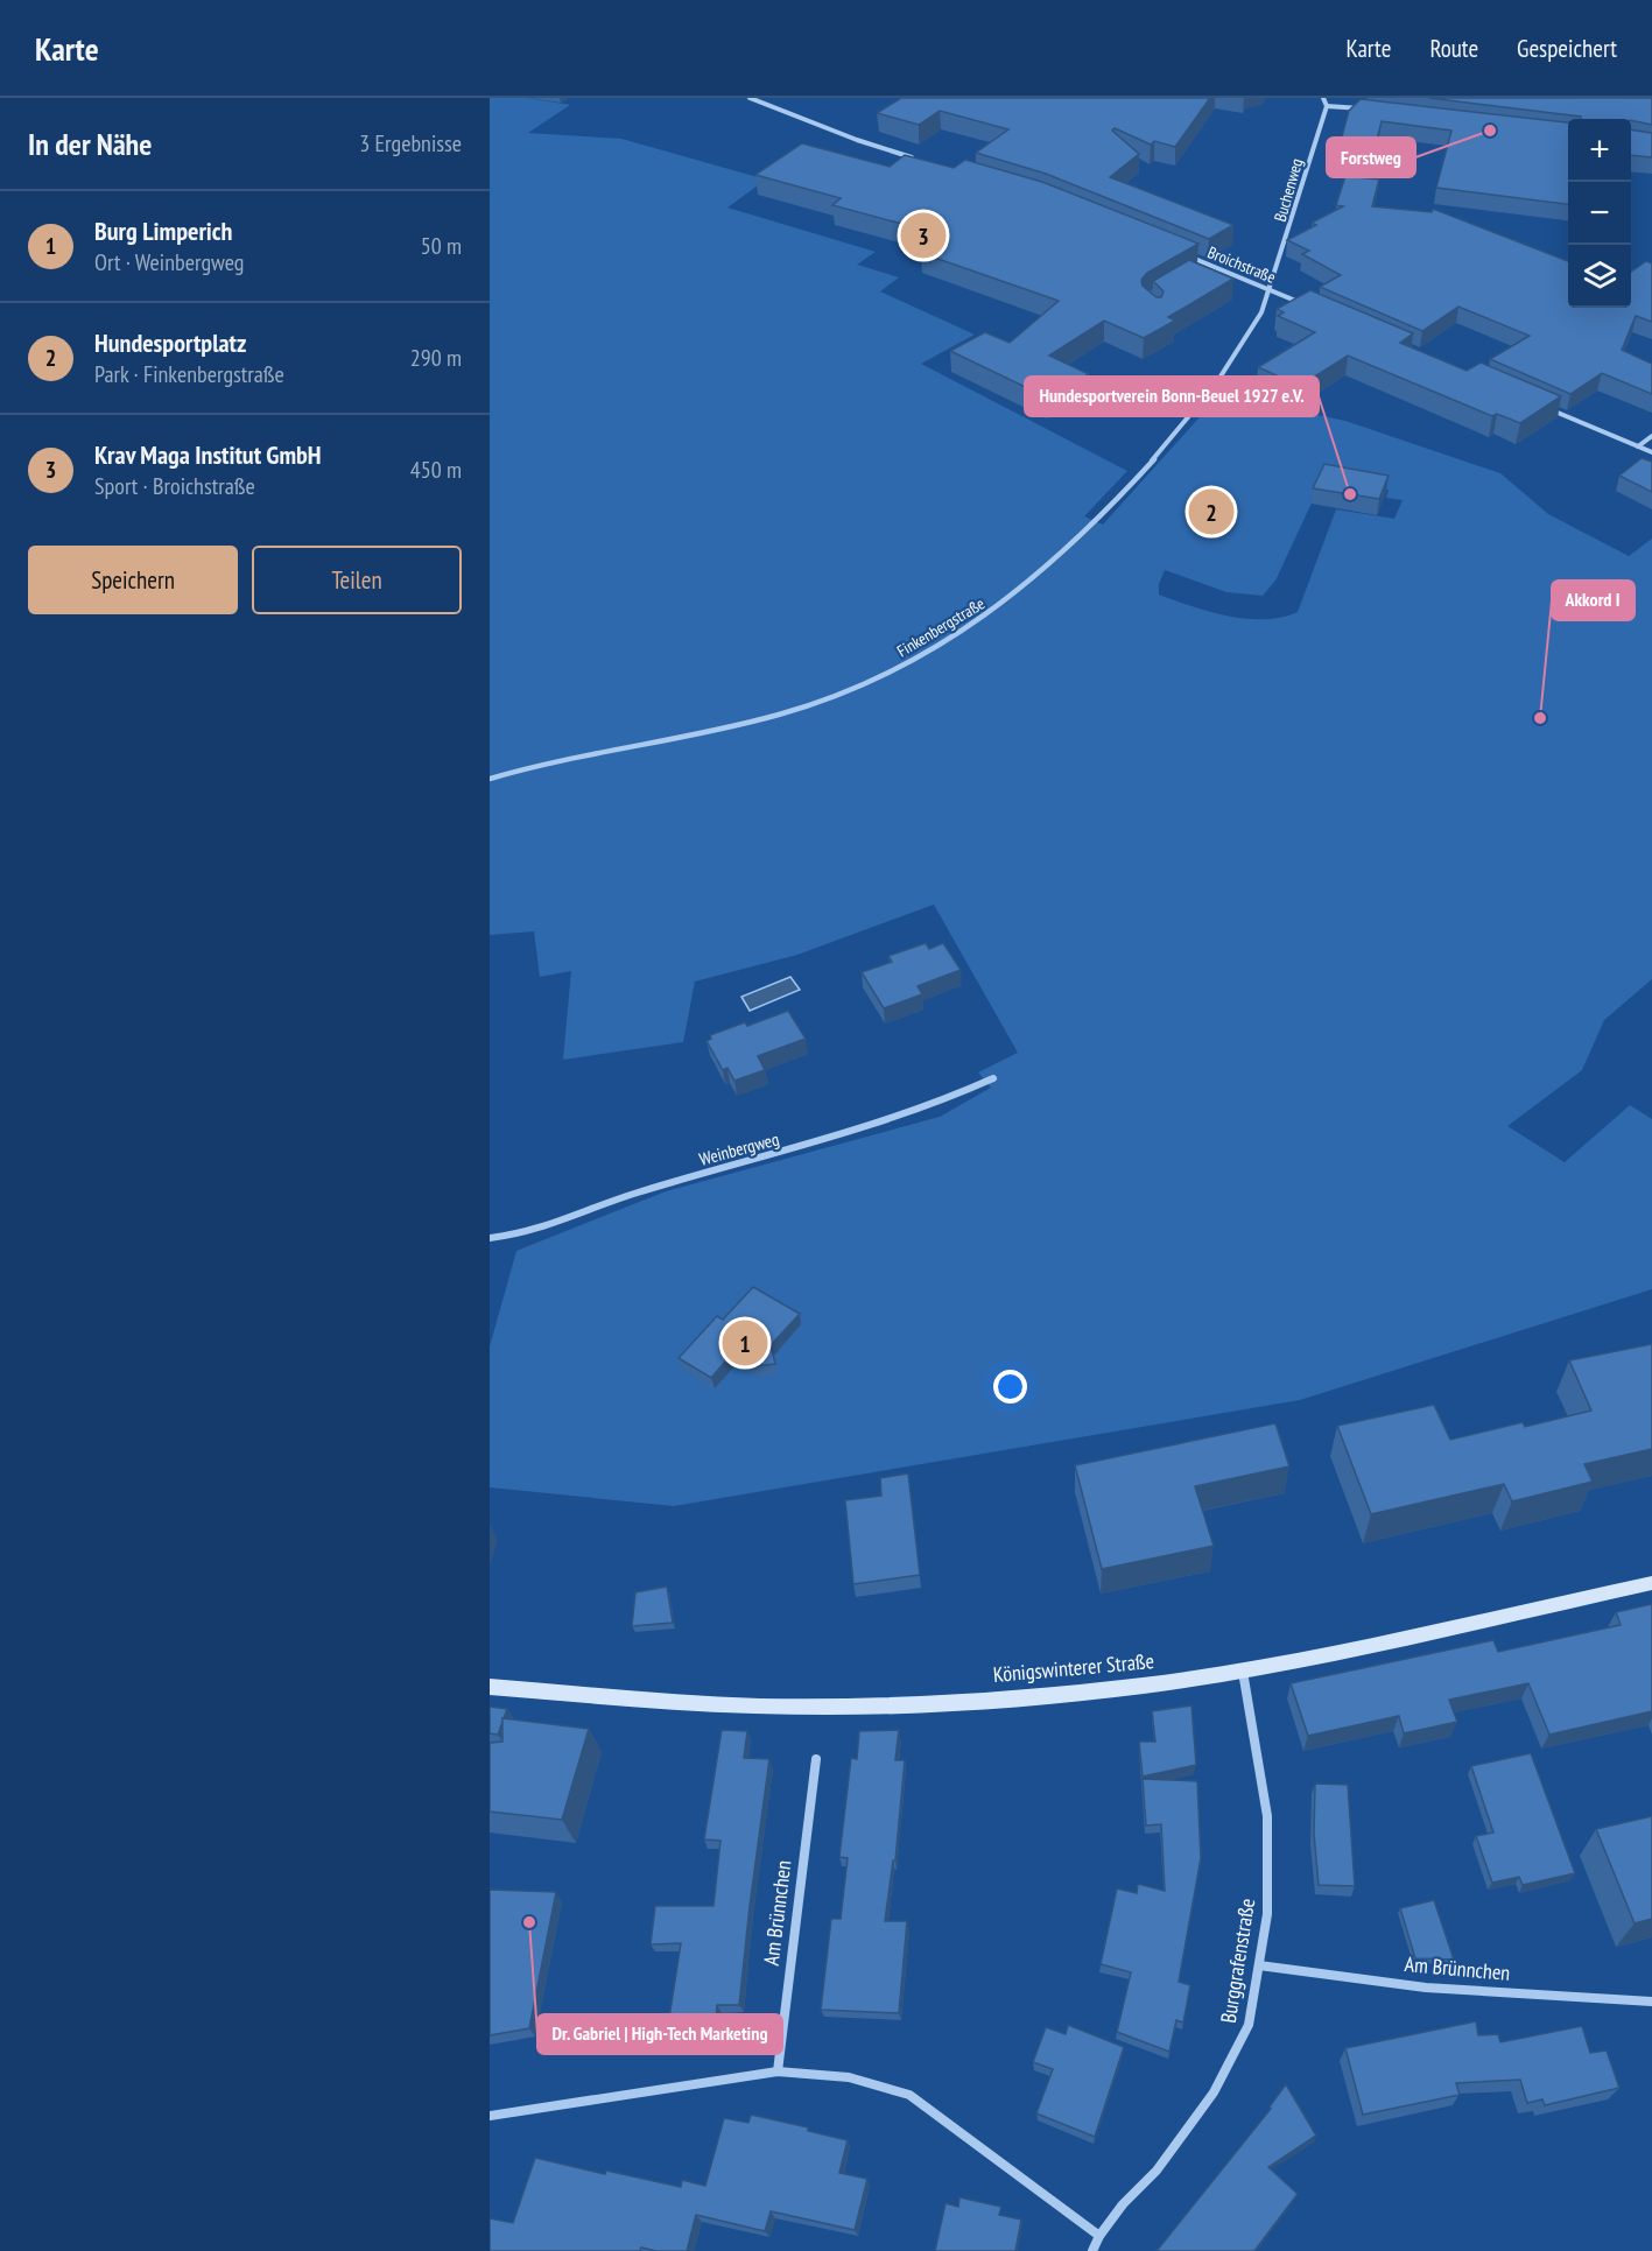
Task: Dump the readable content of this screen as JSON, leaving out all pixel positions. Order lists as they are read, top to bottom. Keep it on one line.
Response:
{"streets":{"main road":["Königswinterer Straße"],"street":["Buchenweg","Broichstraße","Finkenbergstraße","Weinbergweg","Am Brünnchen","Burggrafenstraße"]},"crossings":[["Buchenweg","Broichstraße"],["Buchenweg","Finkenbergstraße"],["Broichstraße","Finkenbergstraße"],["Königswinterer Straße","Burggrafenstraße"],["Am Brünnchen","Burggrafenstraße"]],"places":["Forstweg","Hundesportverein Bonn-Beuel 1927 e.V.","Akkord I","Dr. Gabriel | High-Tech Marketing"],"page":{"header":"Karte","nav":["Karte","Route","Gespeichert"],"heading":["In der Nähe","3 Ergebnisse"],"map_buttons":["+","−"],"list":[{"mark":"1","name":"Burg Limperich","note":"Ort · Weinbergweg","value":"50 m"},{"mark":"2","name":"Hundesportplatz","note":"Park · Finkenbergstraße","value":"290 m"},{"mark":"3","name":"Krav Maga Institut GmbH","note":"Sport · Broichstraße","value":"450 m"}],"pins":["3","2","1"],"buttons":["Speichern","Teilen"]}}
